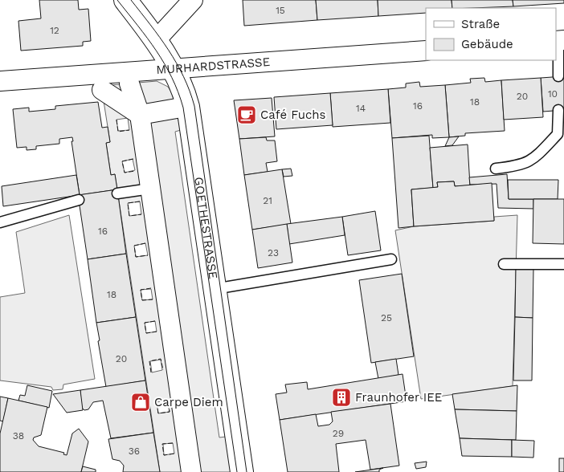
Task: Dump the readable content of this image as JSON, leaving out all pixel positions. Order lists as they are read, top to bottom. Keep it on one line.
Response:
{"streets":{"street":["MURHARDSTRASSE","GOETHESTRASSE"]},"crossings":[["MURHARDSTRASSE","GOETHESTRASSE"]],"places":{"cafe":["Café Fuchs"],"building":["Fraunhofer IEE"],"shop":["Carpe Diem"]},"house_numbers":["15","12","10","20","18","16","14","21","16","23","18","25","20","29","38","36"],"legend":["Straße","Gebäude"]}
